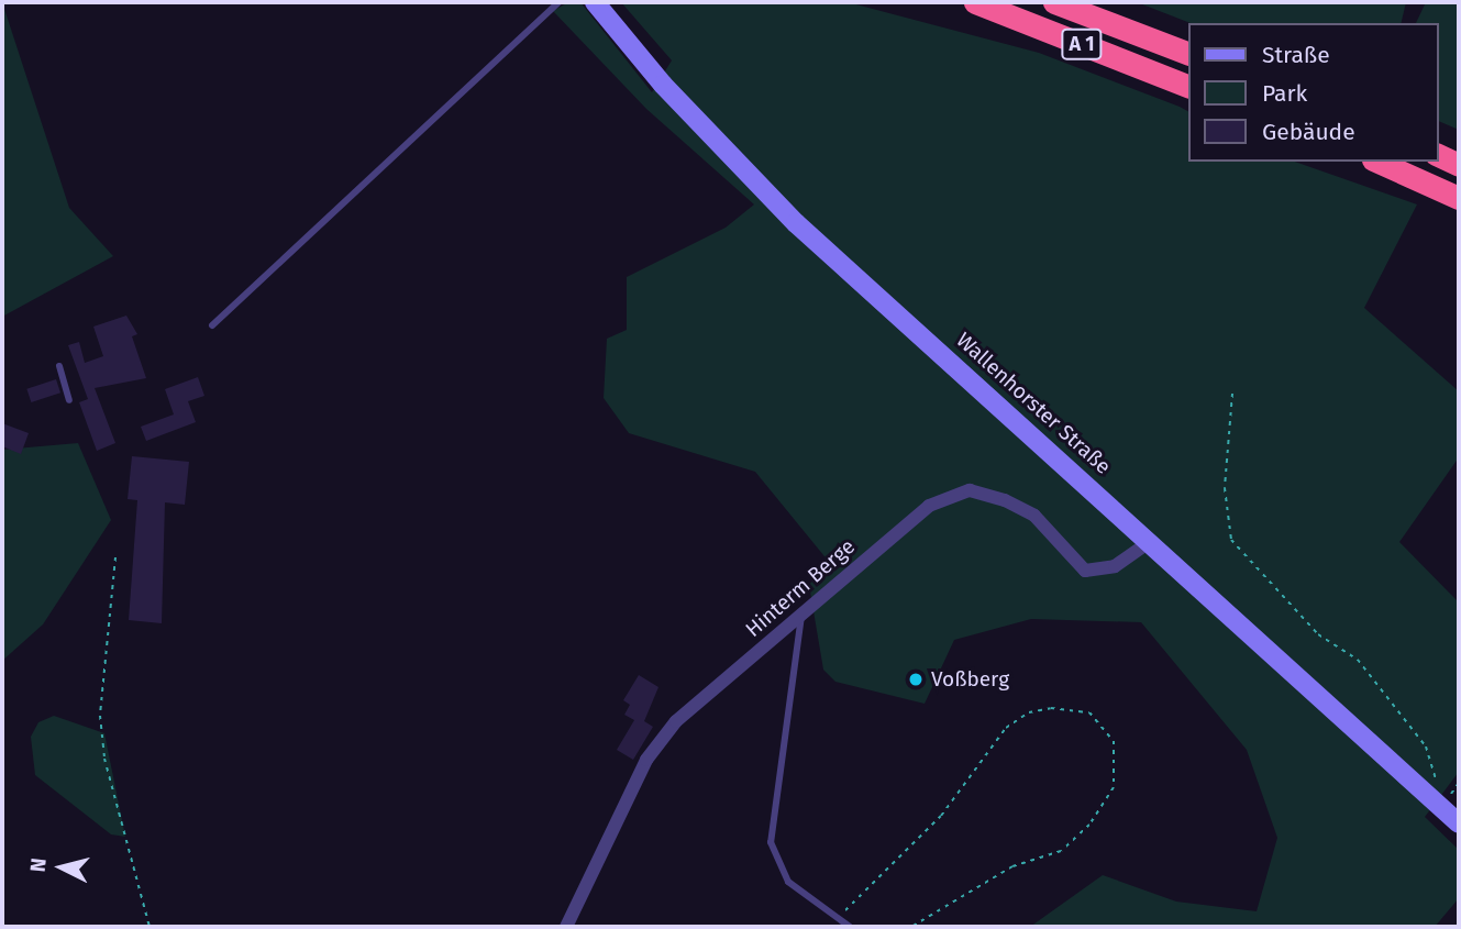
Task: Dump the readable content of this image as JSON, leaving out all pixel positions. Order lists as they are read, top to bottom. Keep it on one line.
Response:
{"streets":{"highway":["A 1"],"main road":["Wallenhorster Straße"],"street":["Hinterm Berge"]},"crossings":[["Wallenhorster Straße","Hinterm Berge"]],"places":["Voßberg"],"legend":["Straße","Park","Gebäude"],"north":"left"}
